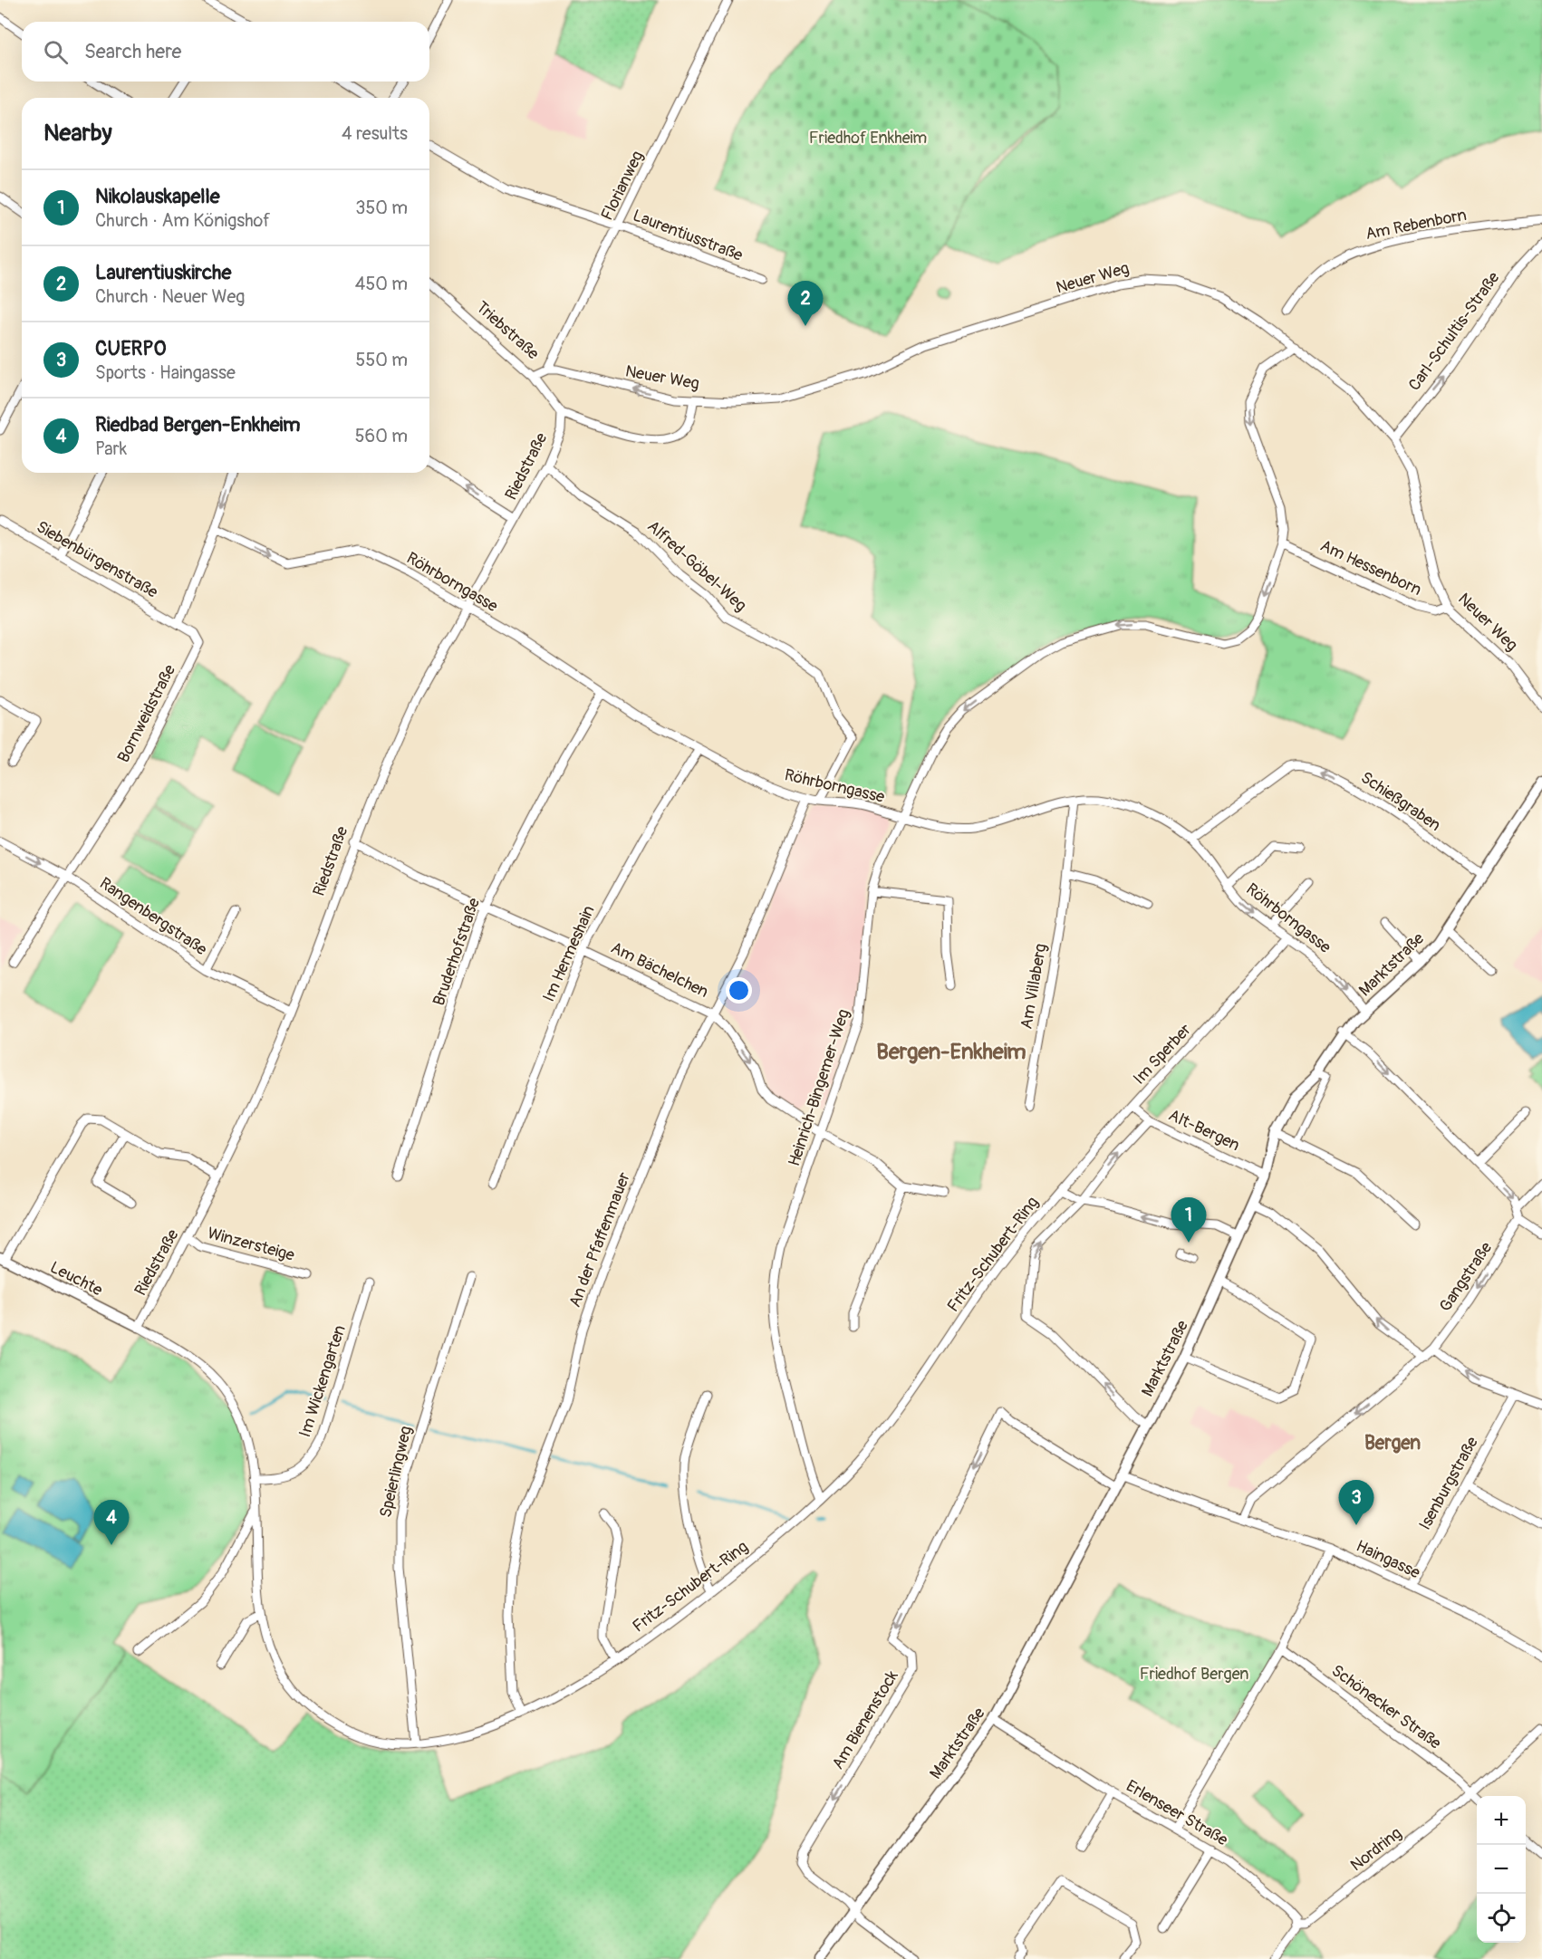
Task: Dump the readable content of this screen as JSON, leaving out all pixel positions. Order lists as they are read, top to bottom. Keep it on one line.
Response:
{"streets":{"street":["Florianweg","Am Rebenborn","Laurentiusstraße","Neuer Weg","Triebstraße","Carl-Schultis-Straße","Riedstraße","Siebenbürgenstraße","Alfred-Göbel-Weg","Am Hessenborn","Röhrborngasse","Bornweidstraße","Schießgraben","Rangenbergstraße","Bruderhofstraße","Im Hermeshain","Marktstraße","Am Bächelchen","Am Villaberg","Im Sperber","Heinrich-Bingemer-Weg","Alt-Bergen","An der Pfaffenmauer","Winzersteige","Fritz-Schubert-Ring","Gangstraße","Leuchte","Im Wickengarten","Speierlingweg","Isenburgstraße","Haingasse","Schönecker Straße","Am Bienenstock","Erlenseer Straße","Nordring"]},"crossings":[["Florianweg","Laurentiusstraße"],["Florianweg","Neuer Weg"],["Neuer Weg","Carl-Schultis-Straße"],["Neuer Weg","Am Hessenborn"],["Neuer Weg","Heinrich-Bingemer-Weg"],["Triebstraße","Riedstraße"],["Riedstraße","Alfred-Göbel-Weg"],["Riedstraße","Röhrborngasse"],["Riedstraße","Rangenbergstraße"],["Riedstraße","Am Bächelchen"],["Riedstraße","Winzersteige"],["Riedstraße","Fritz-Schubert-Ring"],["Riedstraße","Leuchte"],["Siebenbürgenstraße","Bornweidstraße"],["Alfred-Göbel-Weg","Röhrborngasse"],["Am Hessenborn","Heinrich-Bingemer-Weg"],["Röhrborngasse","Schießgraben"],["Röhrborngasse","Bruderhofstraße"],["Röhrborngasse","Im Hermeshain"],["Röhrborngasse","Marktstraße"],["Röhrborngasse","Am Villaberg"],["Röhrborngasse","Im Sperber"],["Röhrborngasse","Heinrich-Bingemer-Weg"],["Röhrborngasse","An der Pfaffenmauer"],["Bornweidstraße","Rangenbergstraße"],["Schießgraben","Marktstraße"],["Bruderhofstraße","Am Bächelchen"],["Im Hermeshain","Am Bächelchen"],["Marktstraße","Alt-Bergen"],["Marktstraße","Haingasse"],["Marktstraße","Am Bienenstock"],["Marktstraße","Erlenseer Straße"],["Am Bächelchen","Heinrich-Bingemer-Weg"],["Am Bächelchen","An der Pfaffenmauer"],["Im Sperber","Alt-Bergen"],["Im Sperber","Fritz-Schubert-Ring"],["Heinrich-Bingemer-Weg","Fritz-Schubert-Ring"],["An der Pfaffenmauer","Fritz-Schubert-Ring"],["Fritz-Schubert-Ring","Leuchte"],["Fritz-Schubert-Ring","Im Wickengarten"],["Fritz-Schubert-Ring","Speierlingweg"],["Gangstraße","Haingasse"],["Isenburgstraße","Haingasse"],["Schönecker Straße","Nordring"],["Erlenseer Straße","Nordring"]],"one_way":["Carl-Schultis-Straße","Schießgraben","Heinrich-Bingemer-Weg","Gangstraße"],"districts":["Bergen-Enkheim","Bergen"],"parks":["Friedhof Enkheim","Friedhof Bergen"],"page":{"search":"Search here","heading":["Nearby","4 results"],"list":[{"mark":"1","name":"Nikolauskapelle","note":"Church · Am Königshof","value":"350 m"},{"mark":"2","name":"Laurentiuskirche","note":"Church · Neuer Weg","value":"450 m"},{"mark":"3","name":"CUERPO","note":"Sports · Haingasse","value":"550 m"},{"mark":"4","name":"Riedbad Bergen-Enkheim","note":"Park","value":"560 m"}],"pins":["2","1","3","4"],"map_buttons":["+","−"]}}
